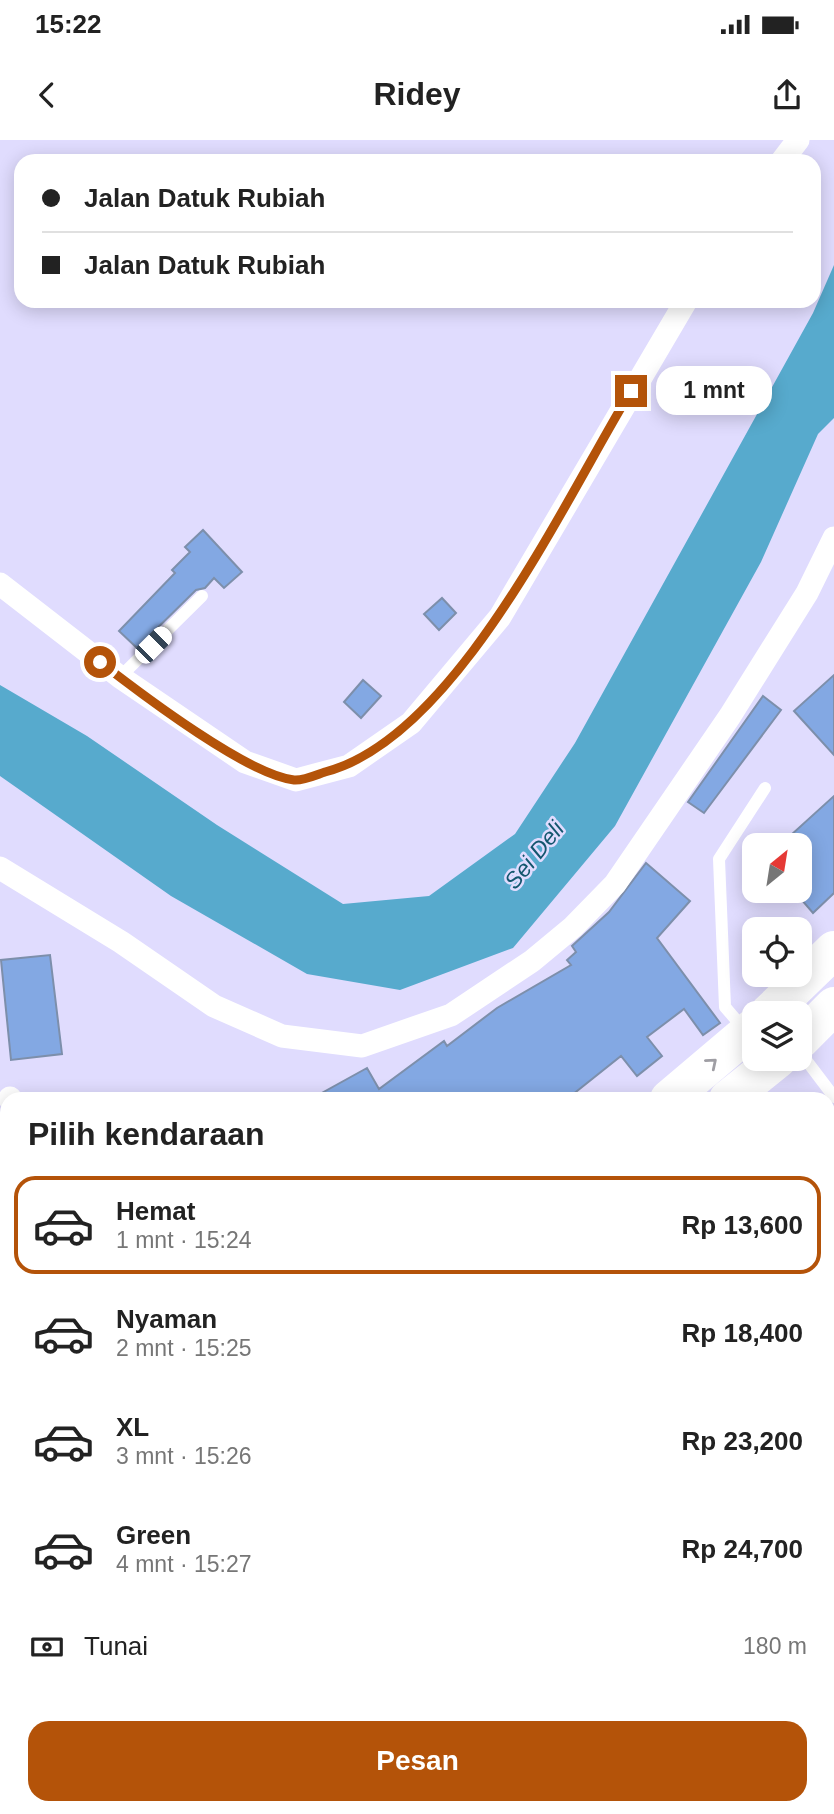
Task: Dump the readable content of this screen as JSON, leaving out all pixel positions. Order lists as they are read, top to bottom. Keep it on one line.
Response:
{"water":["Sei Deli"],"north":"top right","page":{"status":"15:22","header":"Ridey","banner":["Jalan Datuk Rubiah","Jalan Datuk Rubiah"],"bubble":"1 mnt","heading":"Pilih kendaraan","list":[{"name":"Hemat","note":"1 mnt · 15:24","value":"Rp 13,600"},{"name":"Nyaman","note":"2 mnt · 15:25","value":"Rp 18,400"},{"name":"XL","note":"3 mnt · 15:26","value":"Rp 23,200"},{"name":"Green","note":"4 mnt · 15:27","value":"Rp 24,700"}],"pay":["Tunai","180 m"],"buttons":"Pesan"}}
